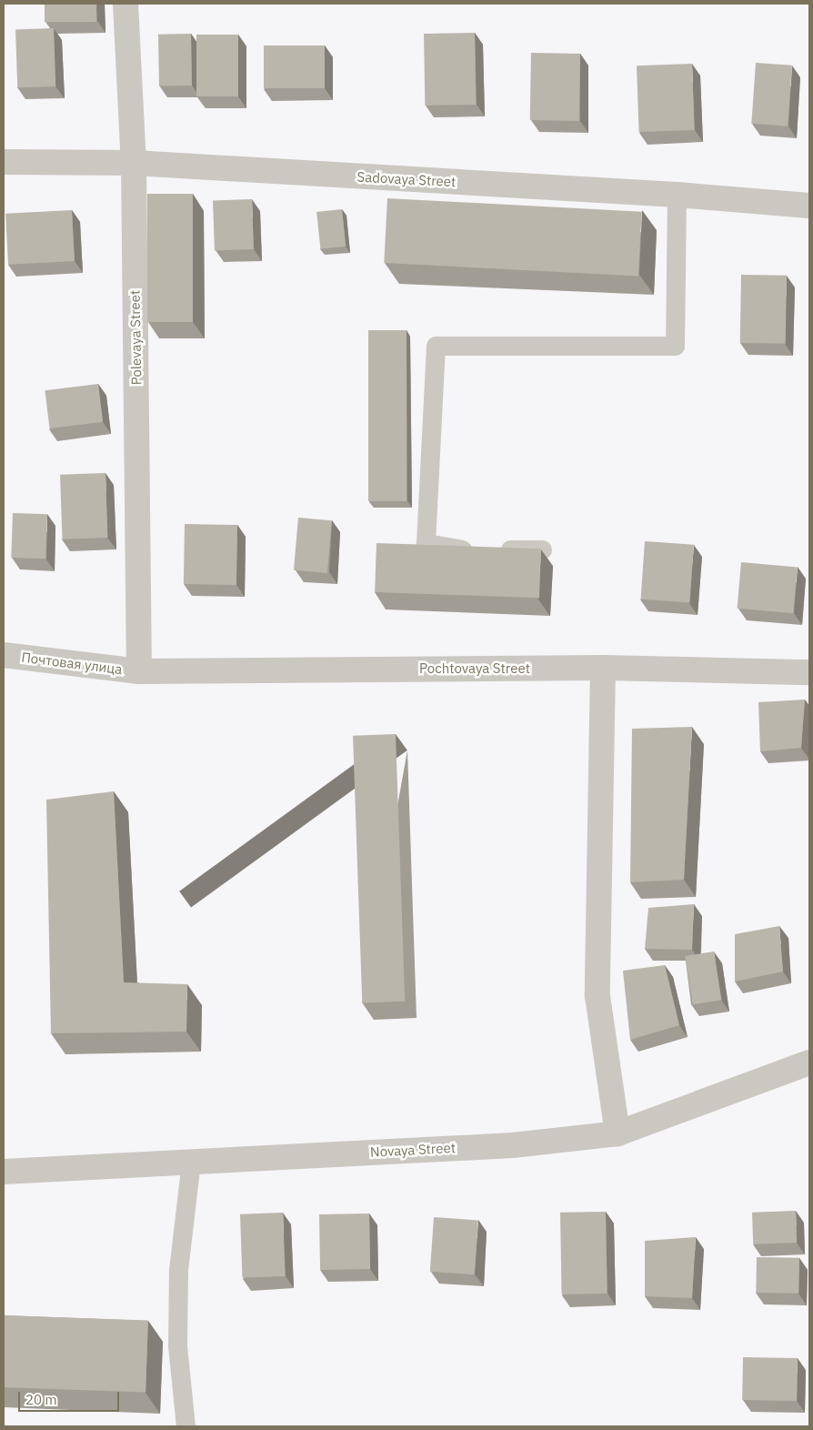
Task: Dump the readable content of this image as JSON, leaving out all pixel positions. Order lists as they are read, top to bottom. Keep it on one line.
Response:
{"streets":{"street":["Sadovaya Street","Polevaya Street","Почтовая улица","Pochtovaya Street","Novaya Street"]},"crossings":[["Sadovaya Street","Polevaya Street"],["Polevaya Street","Почтовая улица"],["Polevaya Street","Pochtovaya Street"],["Почтовая улица","Pochtovaya Street"]],"scale_bar":"20 m"}
